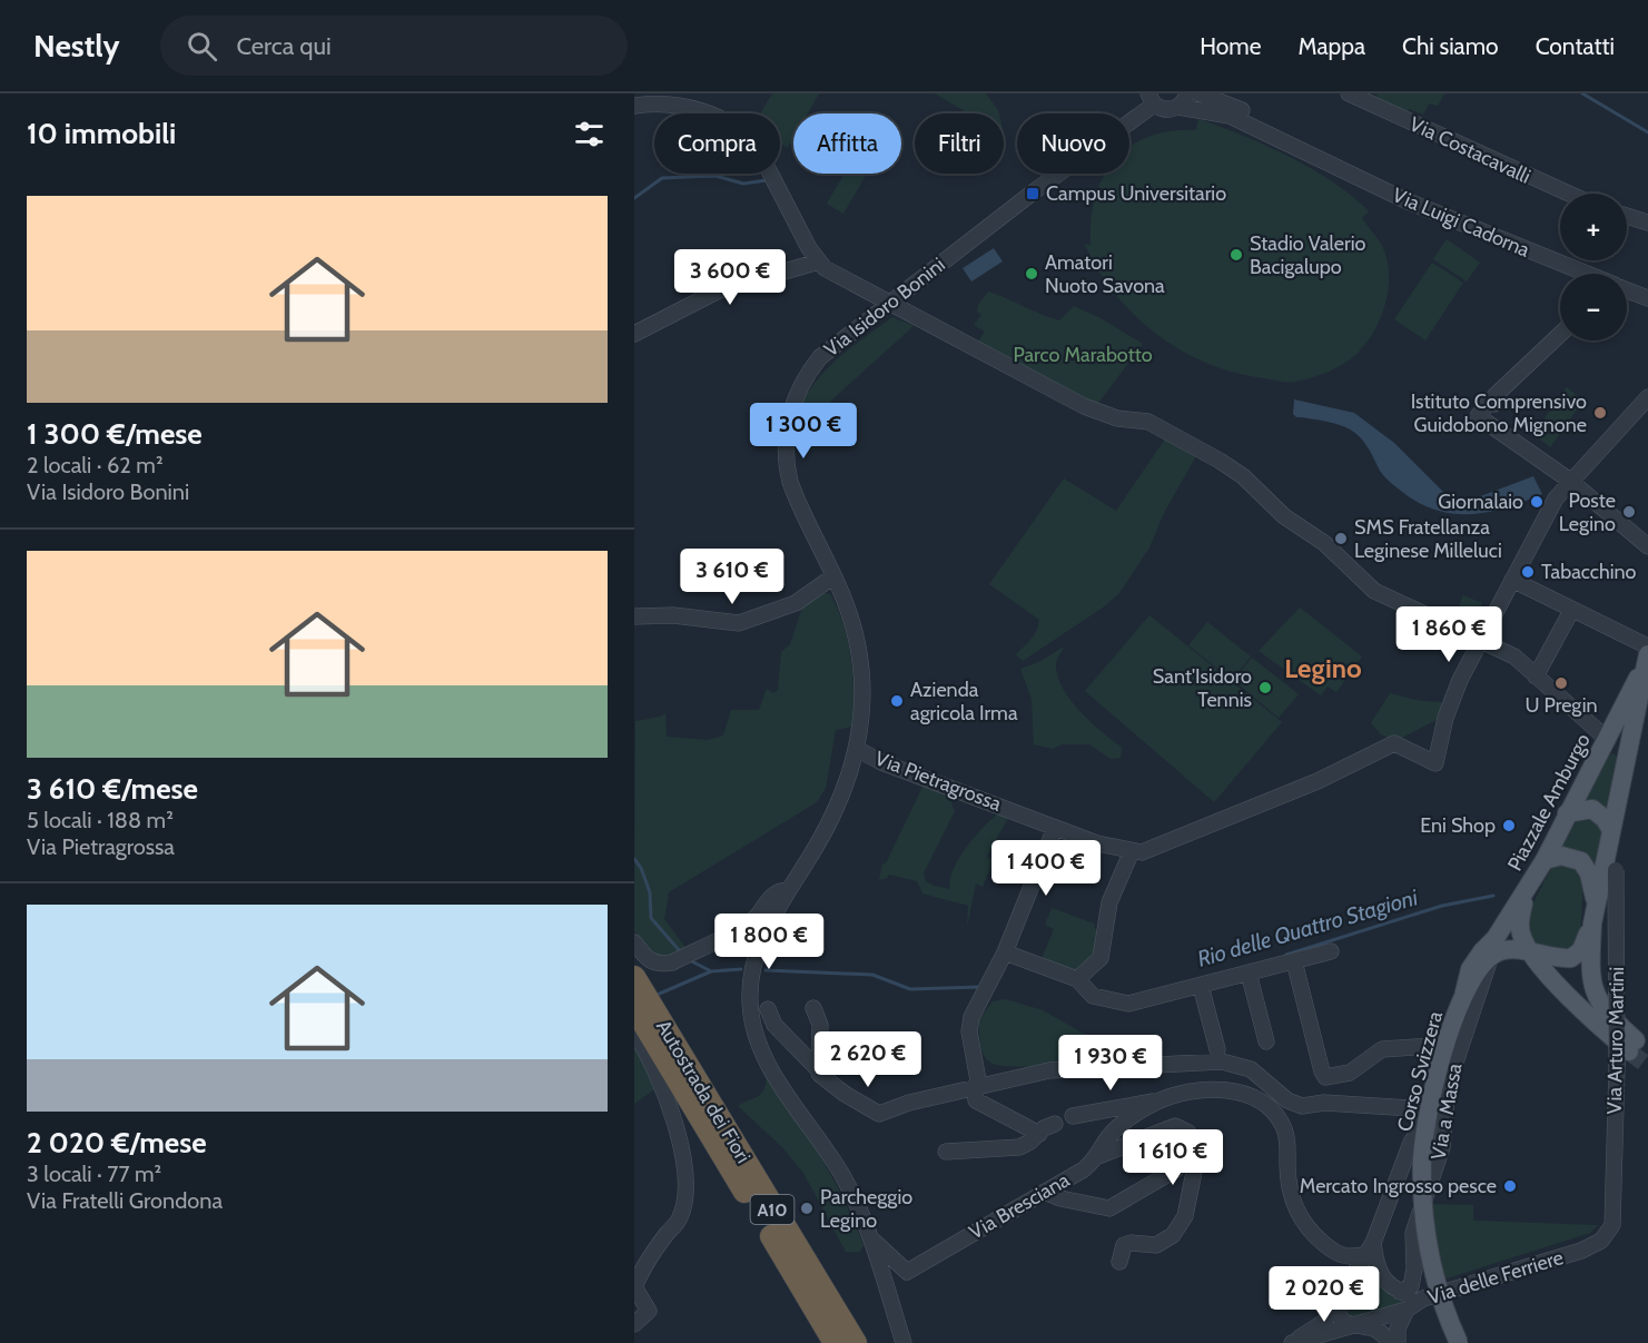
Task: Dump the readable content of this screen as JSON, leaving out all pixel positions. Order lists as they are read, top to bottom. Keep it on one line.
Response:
{"streets":{"highway":["Autostrada dei Fiori","A10"],"main road":["Piazzale Amburgo","Corso Svizzera"],"street":["Via Costacavalli","Via Luigi Cadorna","Via Isidoro Bonini","Via Pietragrossa","Via Arturo Martini","Via a Massa","Via Bresciana","Via delle Ferriere"]},"crossings":[["Via Luigi Cadorna","Via Isidoro Bonini"],["Via Isidoro Bonini","Via Pietragrossa"],["Via Isidoro Bonini","Via Bresciana"],["Piazzale Amburgo","Corso Svizzera"],["Via Arturo Martini","Via delle Ferriere"]],"districts":["Legino"],"water":["Rio delle Quattro Stagioni"],"parks":["Parco Marabotto"],"places":{"transit":["Campus Universitario"],"other":["Stadio Valerio Bacigalupo","Amatori Nuoto Savona","Istituto Comprensivo Guidobono Mignone","Giornalaio","Poste Legino","SMS Fratellanza Leginese Milleluci","Tabacchino","U Pregin","Sant'Isidoro Tennis","Azienda agricola Irma","Eni Shop","Mercato Ingrosso pesce","Parcheggio Legino"]},"page":{"header":"Nestly","search":"Cerca qui","nav":["Home","Mappa","Chi siamo","Contatti"],"heading":"10 immobili","chip":["Compra","Affitta","Filtri","Nuovo"],"list":[{"name":"1 300 €/mese","note":"2 locali · 62 m² · Via Isidoro Bonini"},{"name":"3 610 €/mese","note":"5 locali · 188 m² · Via Pietragrossa"},{"name":"2 020 €/mese","note":"3 locali · 77 m² · Via Fratelli Grondona"}],"map_buttons":["+","−"],"price":["3 600 €","1 300 €","3 610 €","1 860 €","1 400 €","1 800 €","2 620 €","1 930 €","1 610 €","2 020 €"]}}
